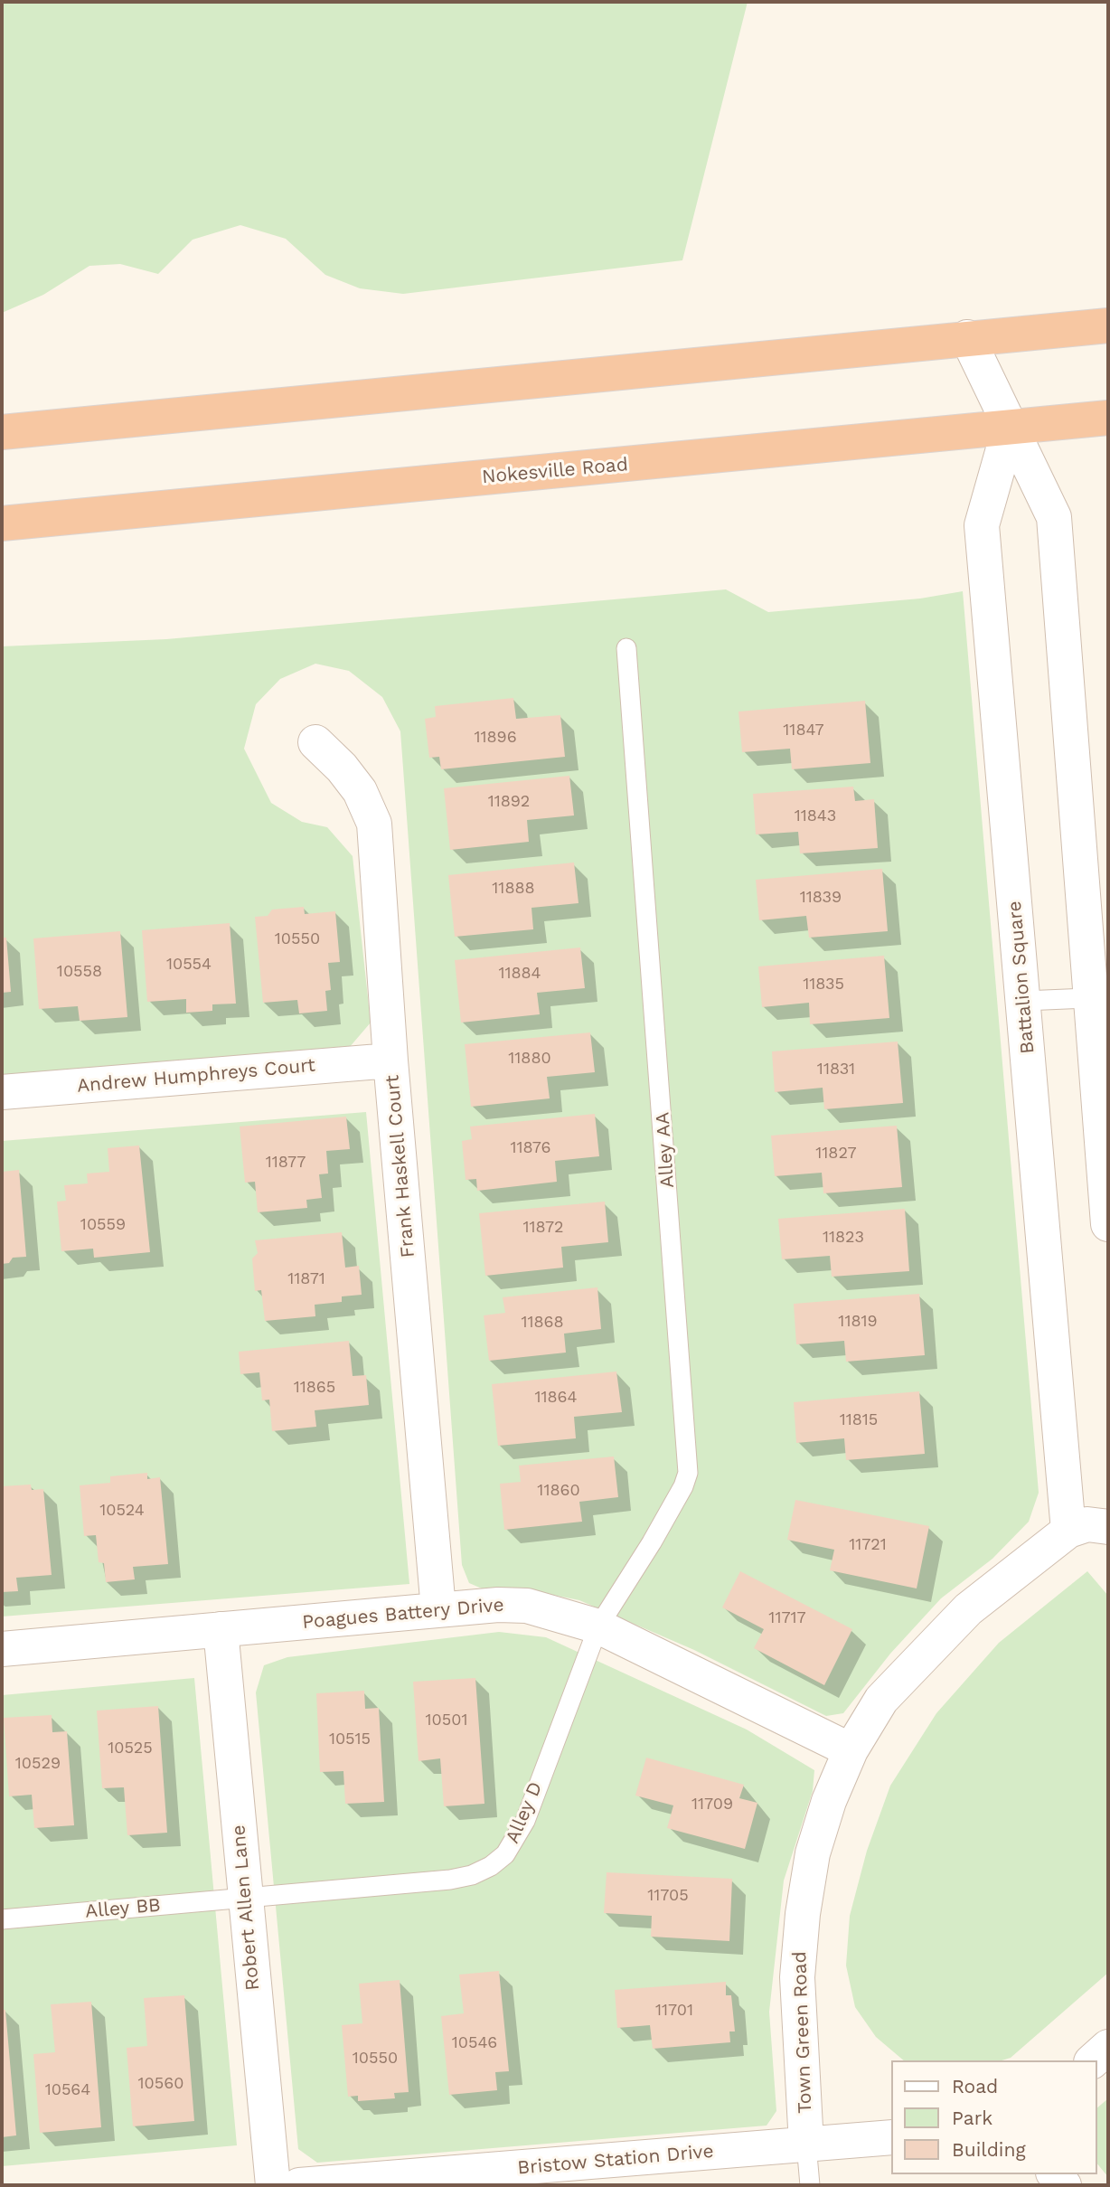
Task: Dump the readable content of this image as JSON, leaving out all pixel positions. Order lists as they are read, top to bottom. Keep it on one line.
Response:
{"streets":{"highway":["Nokesville Road"],"street":["Battalion Square","Andrew Humphreys Court","Frank Haskell Court","Poagues Battery Drive","Robert Allen Lane","Town Green Road","Bristow Station Drive"],"lane":["Alley AA","Alley D","Alley BB"]},"crossings":[["Nokesville Road","Battalion Square"],["Battalion Square","Town Green Road"],["Andrew Humphreys Court","Frank Haskell Court"],["Alley AA","Poagues Battery Drive"],["Alley AA","Alley D"],["Frank Haskell Court","Poagues Battery Drive"],["Poagues Battery Drive","Alley D"],["Poagues Battery Drive","Robert Allen Lane"],["Poagues Battery Drive","Town Green Road"],["Alley D","Robert Allen Lane"],["Alley D","Alley BB"],["Robert Allen Lane","Alley BB"],["Town Green Road","Bristow Station Drive"]],"house_numbers":["11847","11896","11892","11843","11888","11839","10550","10554","10558","11884","11835","11880","11831","11876","11827","11877","10559","11872","11823","11871","11819","11868","11865","11864","11815","11860","10524","11721","11717","10501","10515","10525","10529","11709","11705","11701","10546","10550","10560","10564"],"legend":["Road","Park","Building"]}
